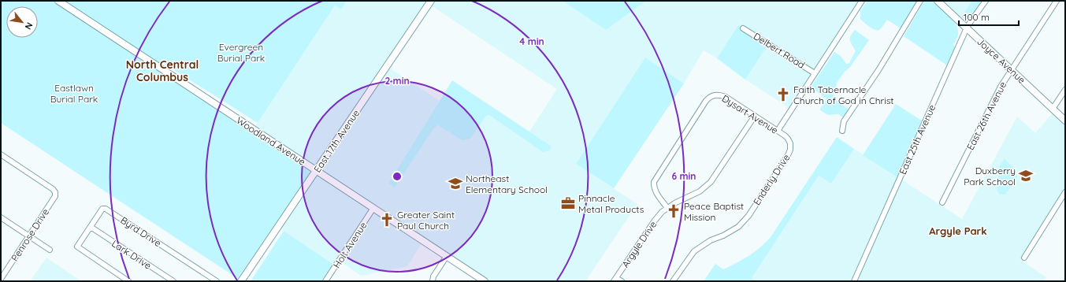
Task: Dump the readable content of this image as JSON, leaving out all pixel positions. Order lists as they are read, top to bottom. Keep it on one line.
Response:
{"streets":{"street":["Delbert Road","Joyce Avenue","Dysart Avenue","East 26th Avenue","East 25th Avenue","Woodland Avenue","East 17th Avenue","Enderly Drive","Byrd Drive","Penrose Drive","Argyle Drive","Holt Avenue","Lark Drive"]},"crossings":[["Joyce Avenue","East 26th Avenue"],["Joyce Avenue","East 25th Avenue"],["Dysart Avenue","Enderly Drive"],["Dysart Avenue","Argyle Drive"],["Woodland Avenue","East 17th Avenue"],["Woodland Avenue","Holt Avenue"],["Byrd Drive","Lark Drive"]],"districts":["North Central Columbus","Argyle Park"],"parks":["Evergreen Burial Park","Eastlawn Burial Park"],"places":{"church":["Faith Tabernacle Church of God in Christ","Peace Baptist Mission","Greater Saint Paul Church"],"school or university":["Duxberry Park School","Northeast Elementary School"],"office":["Pinnacle Metal Products"]},"scale_bar":"100 m","north":"bottom right","rings":["4 min","2 min","6 min"]}
